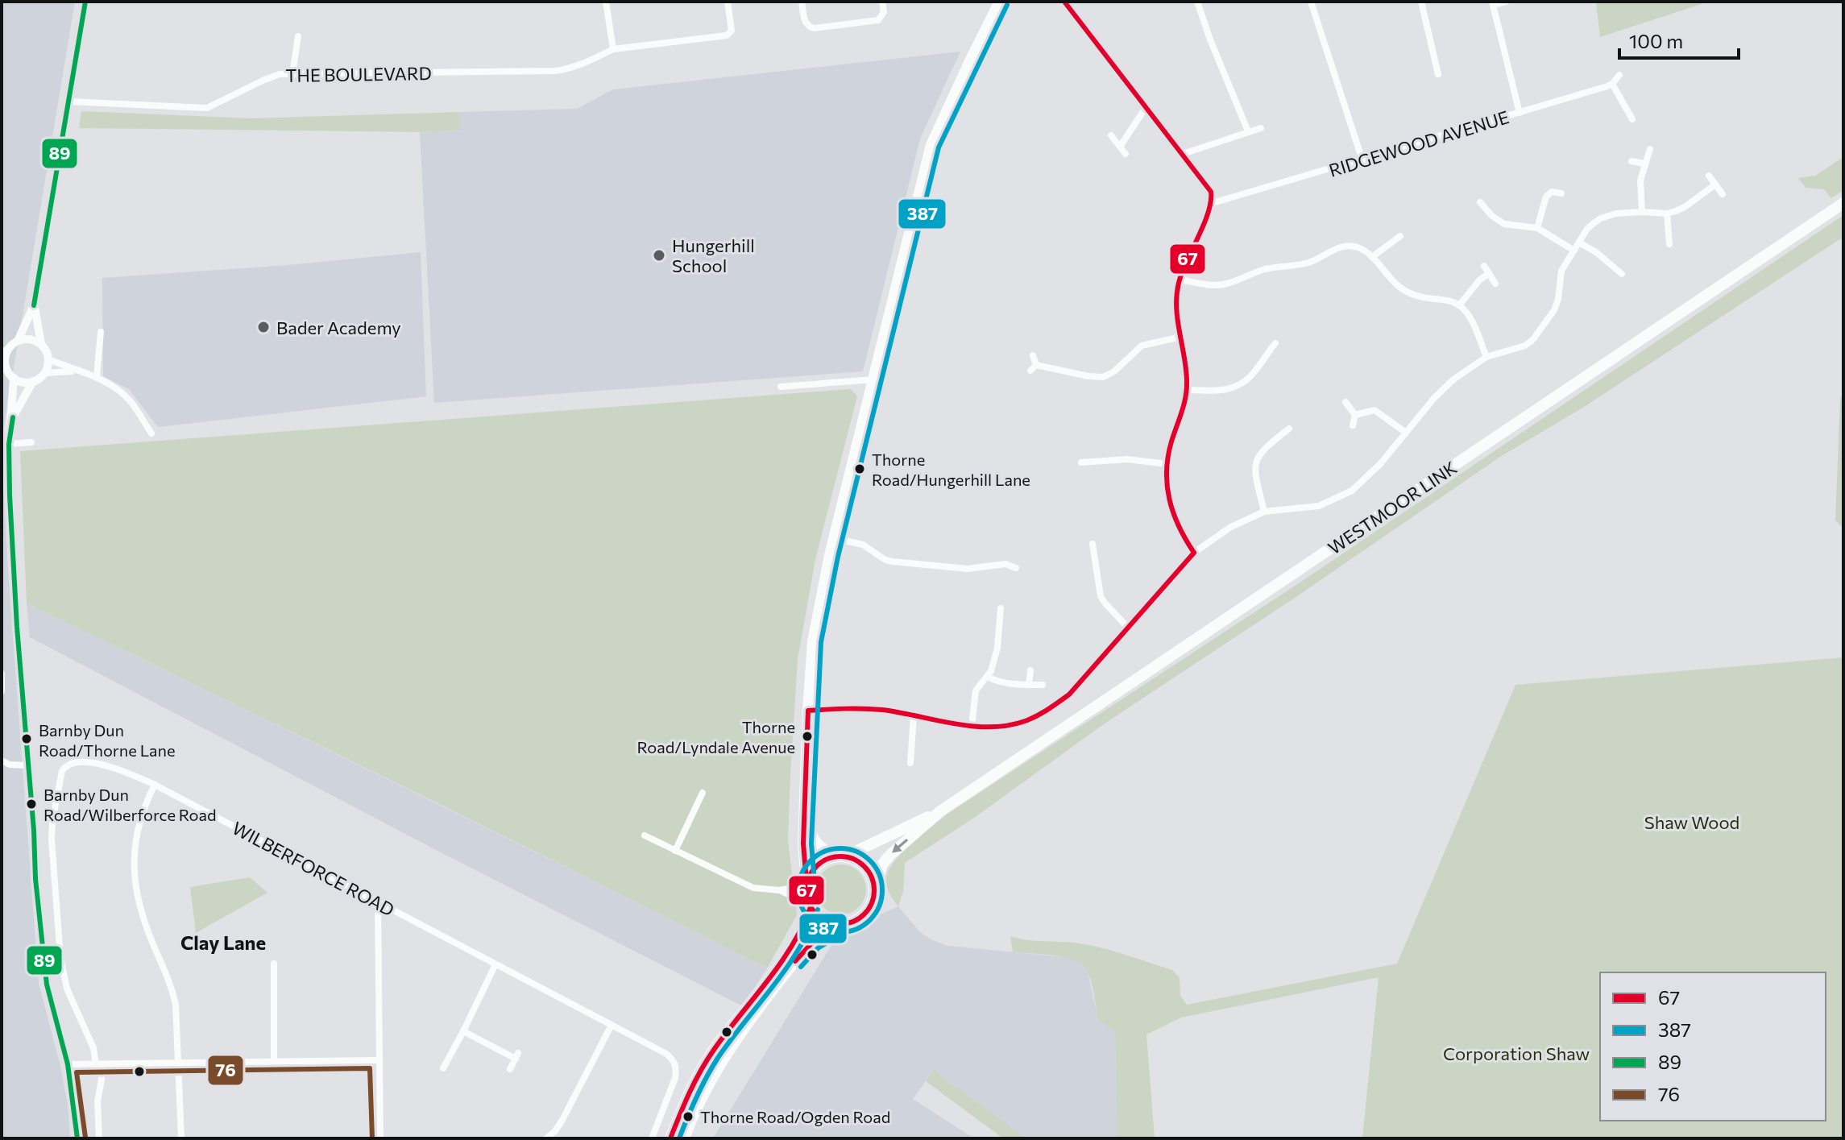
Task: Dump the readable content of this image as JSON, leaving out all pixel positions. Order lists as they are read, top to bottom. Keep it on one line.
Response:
{"streets":{"main road":["WESTMOOR LINK"],"street":["THE BOULEVARD","RIDGEWOOD AVENUE","WILBERFORCE ROAD"]},"districts":["Clay Lane"],"parks":["Shaw Wood","Corporation Shaw"],"places":["Hungerhill School","Bader Academy","Thorne Road/Hungerhill Lane","Thorne Road/Lyndale Avenue","Barnby Dun Road/Thorne Lane","Barnby Dun Road/Wilberforce Road","Thorne Road/Ogden Road"],"lines":["transit line 67","transit line 89","transit line 387","transit line 76"],"legend":["67","387","89","76"],"scale_bar":"100 m"}
